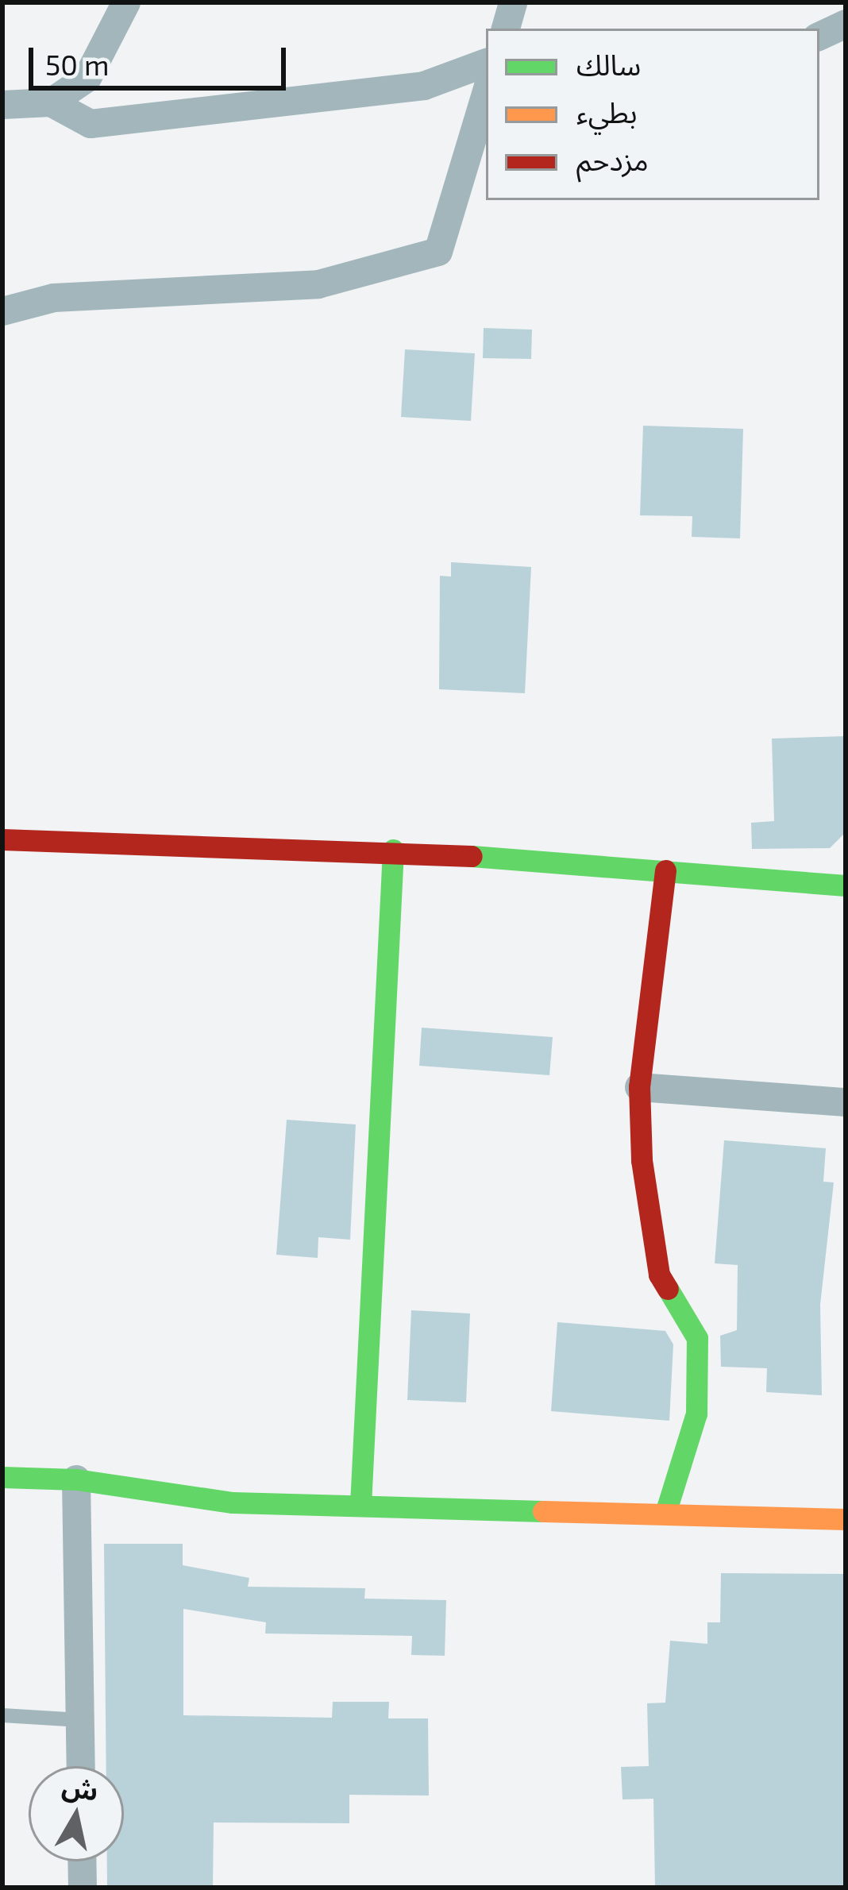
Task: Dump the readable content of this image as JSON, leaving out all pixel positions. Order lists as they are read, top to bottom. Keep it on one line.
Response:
{"legend":["سالك","بطيء","مزدحم"],"scale_bar":"50 m","north":"top"}
